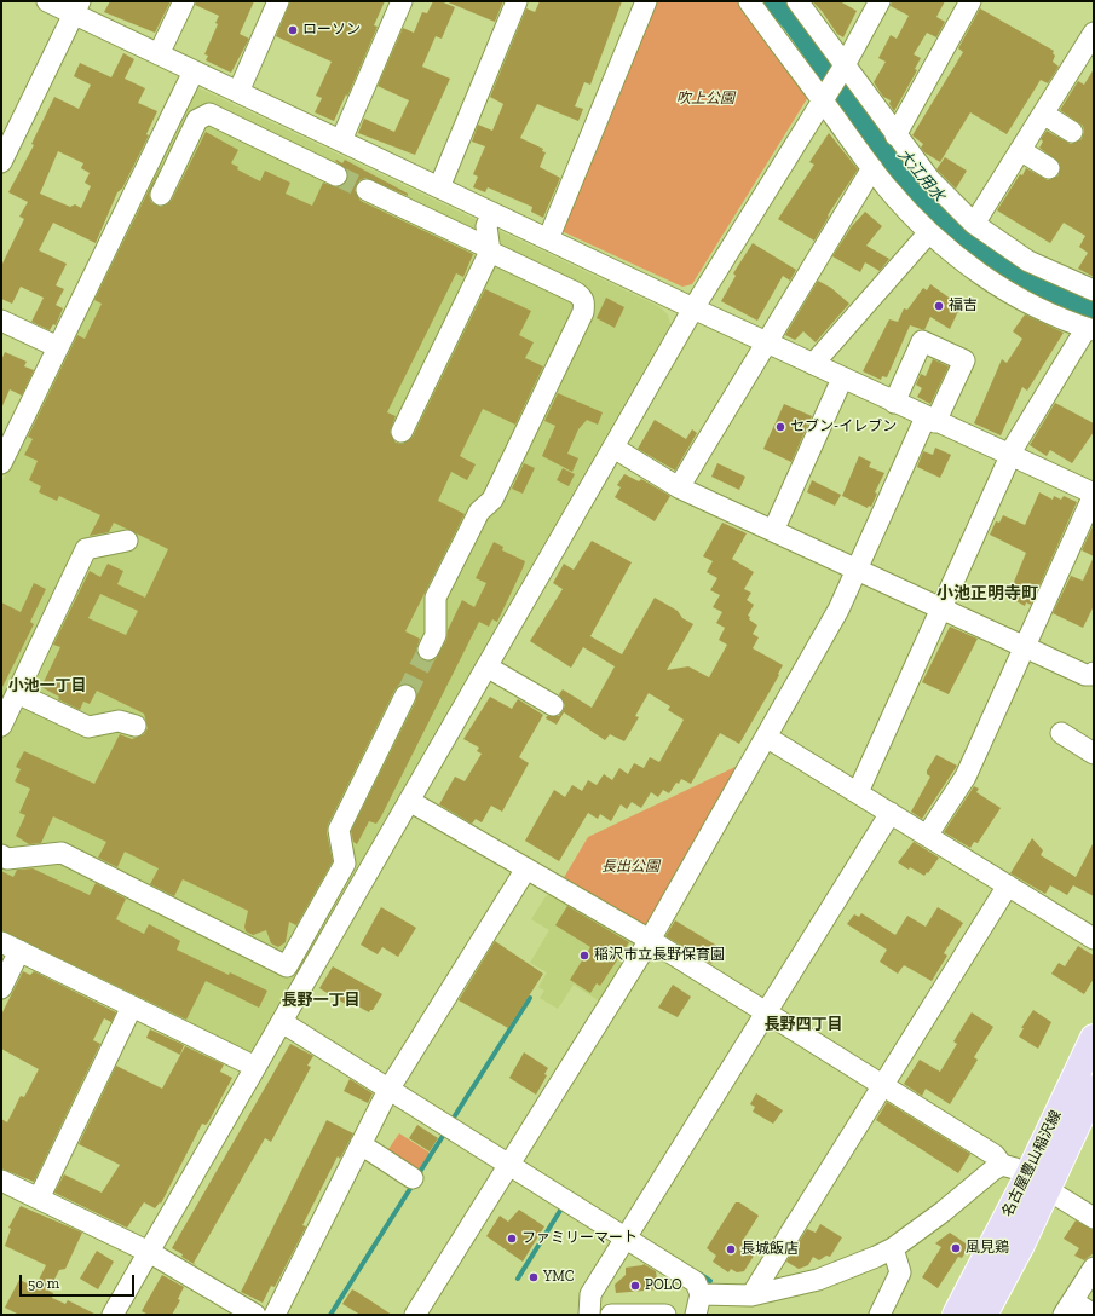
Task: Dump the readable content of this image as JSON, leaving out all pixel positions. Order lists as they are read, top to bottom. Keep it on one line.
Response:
{"streets":{"main road":["名古屋豊山稲沢線"]},"districts":["小池正明寺町","小池一丁目","長野一丁目","長野四丁目"],"water":["大江用水"],"parks":["吹上公園","長出公園"],"places":["ローソン","福吉","セブン-イレブン","稲沢市立長野保育園","ファミリーマート","風見鶏","長城飯店","YMC","POLO"],"scale_bar":"50 m"}
